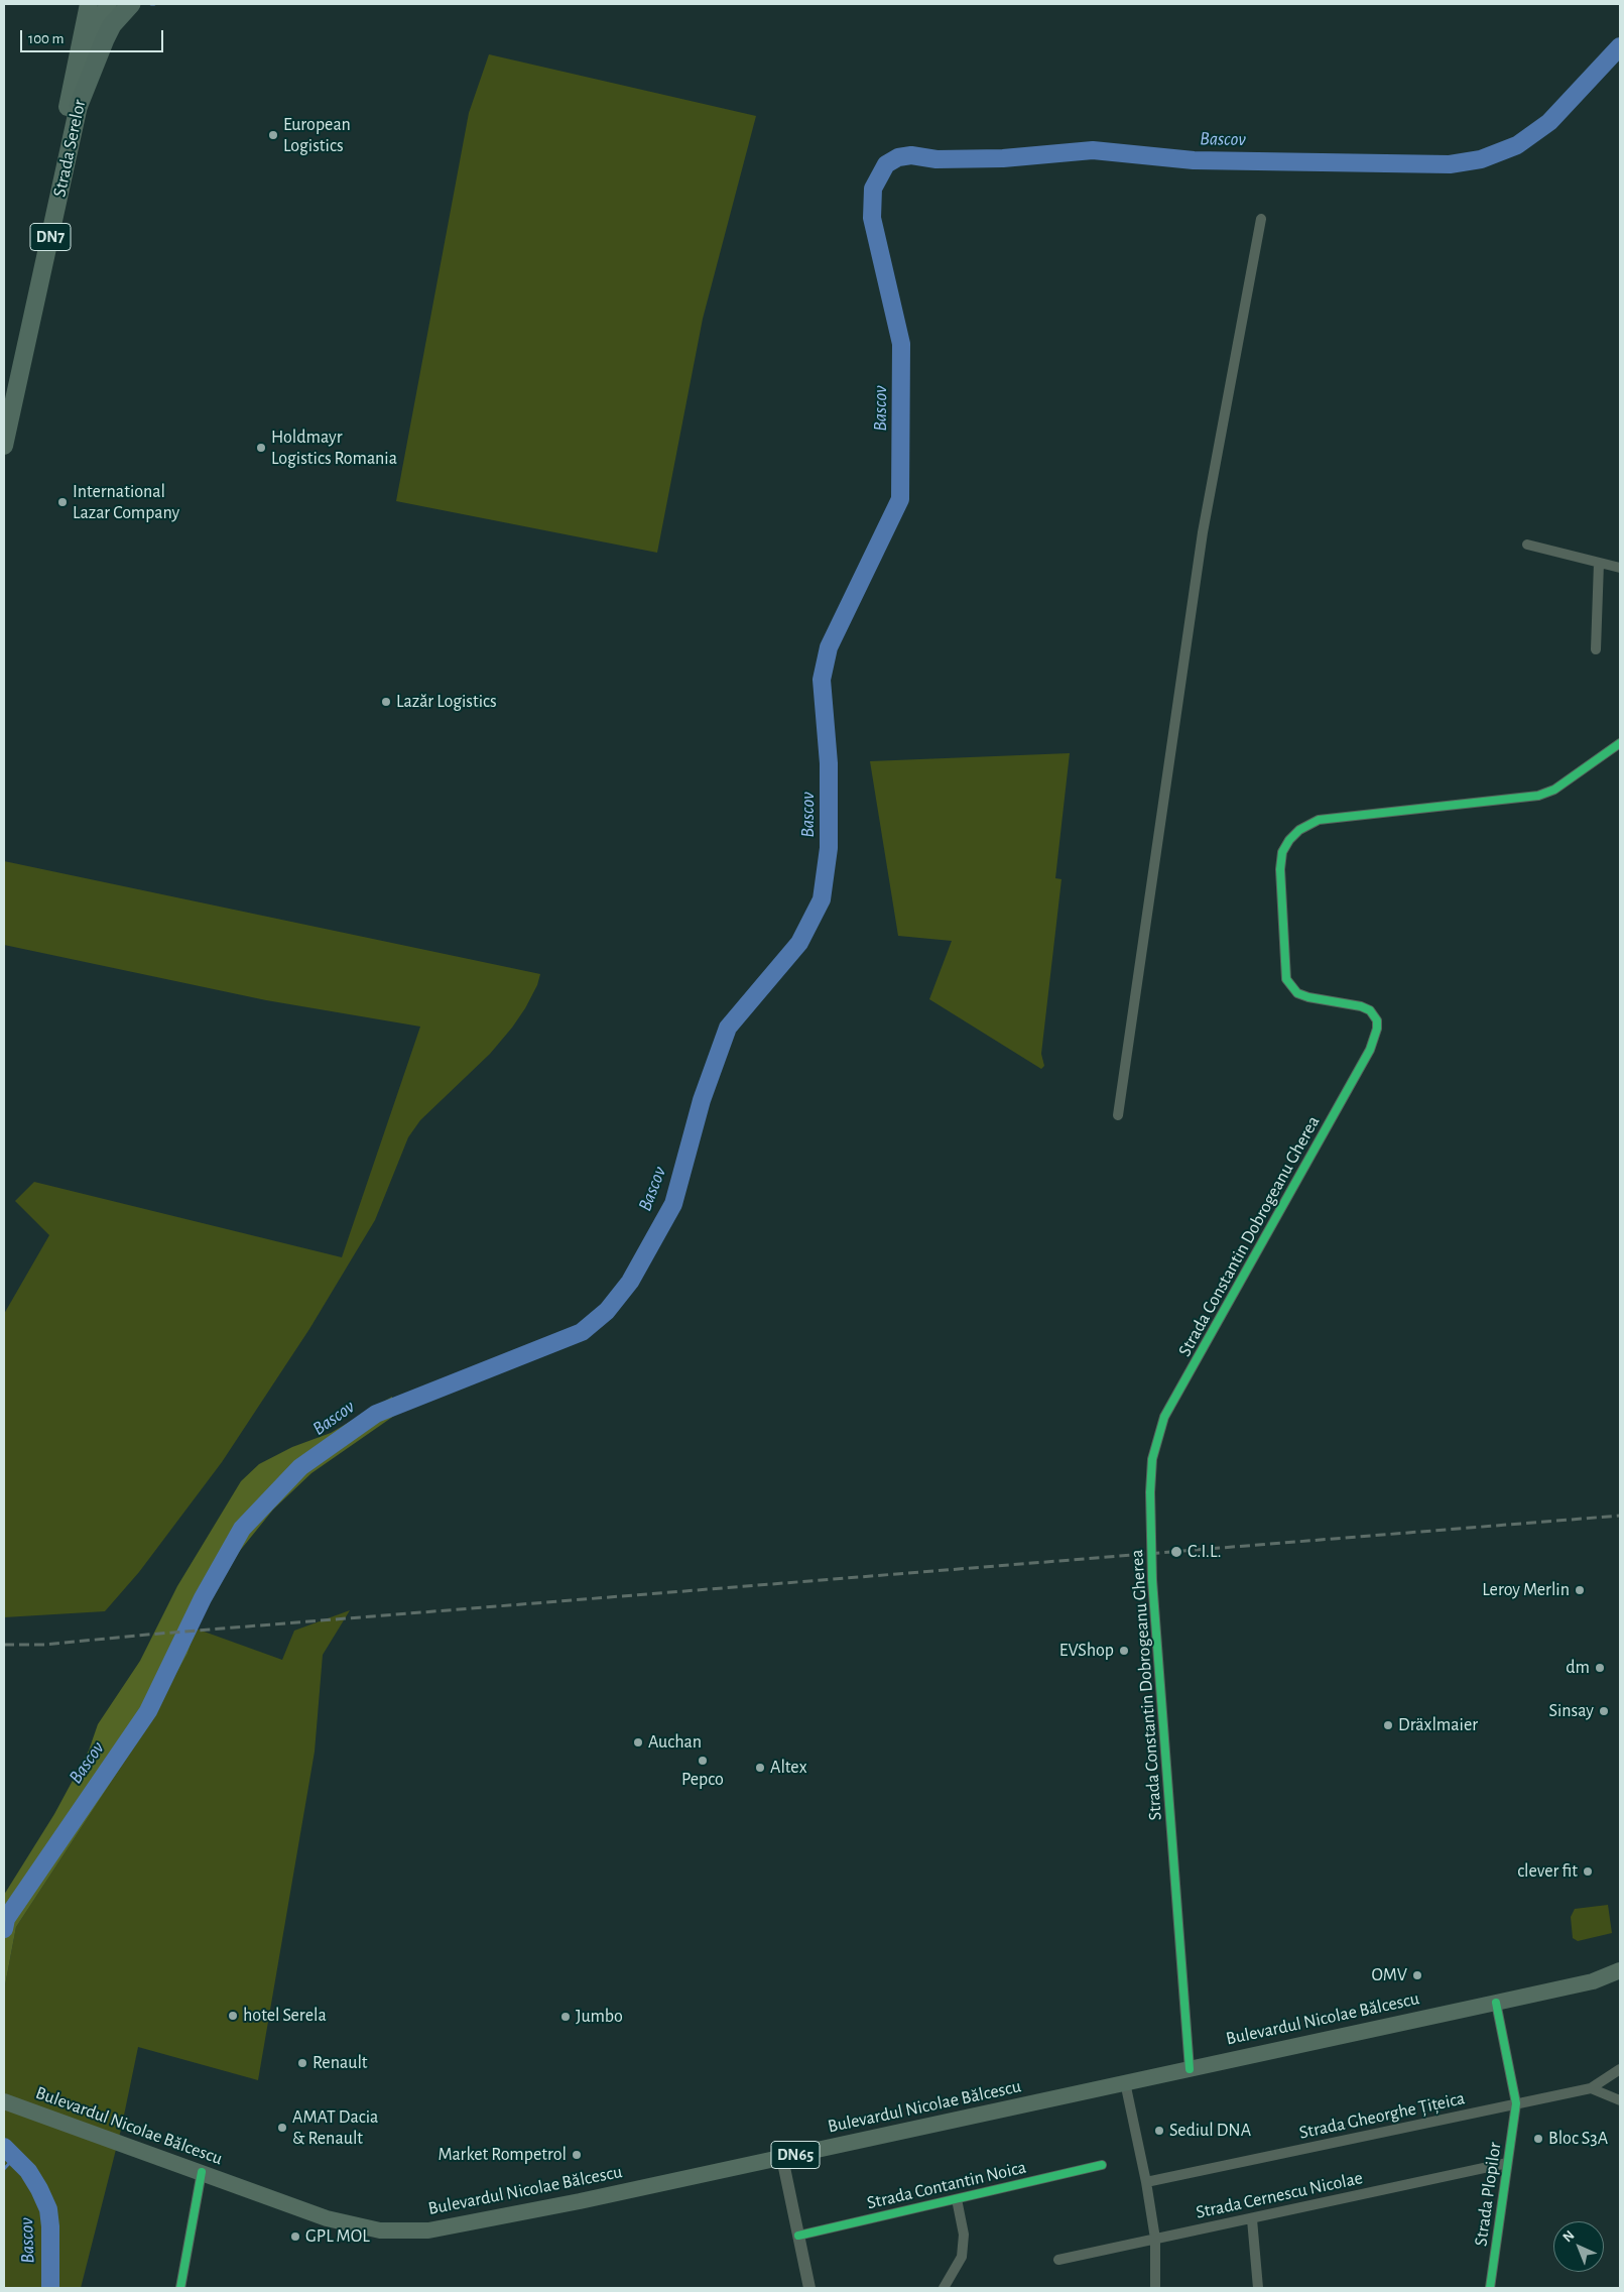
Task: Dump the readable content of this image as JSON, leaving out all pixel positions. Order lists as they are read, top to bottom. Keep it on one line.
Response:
{"streets":{"highway":["Strada Serelor","DN7"],"main road":["Bulevardul Nicolae Bălcescu","DN65"],"street":["Strada Constantin Dobrogeanu Gherea","Strada Gheorghe Țițeica","Strada Contantin Noica","Strada Plopilor","Strada Cernescu Nicolae"]},"crossings":[["Strada Serelor","DN7"],["Strada Constantin Dobrogeanu Gherea","Bulevardul Nicolae Bălcescu"],["Bulevardul Nicolae Bălcescu","DN65"],["Bulevardul Nicolae Bălcescu","Strada Plopilor"],["Strada Gheorghe Țițeica","Strada Plopilor"],["Strada Plopilor","Strada Cernescu Nicolae"]],"water":["Bascov"],"places":["European Logistics","Holdmayr Logistics Romania","International Lazar Company","Lazăr Logistics","C.I.L.","Leroy Merlin","EVShop","dm","Sinsay","Dräxlmaier","Auchan","Pepco","Altex","clever fit","OMV","hotel Serela","Jumbo","Renault","AMAT Dacia & Renault","Sediul DNA","Bloc S3A","Market Rompetrol","GPL MOL"],"scale_bar":"100 m","north":"top left"}
